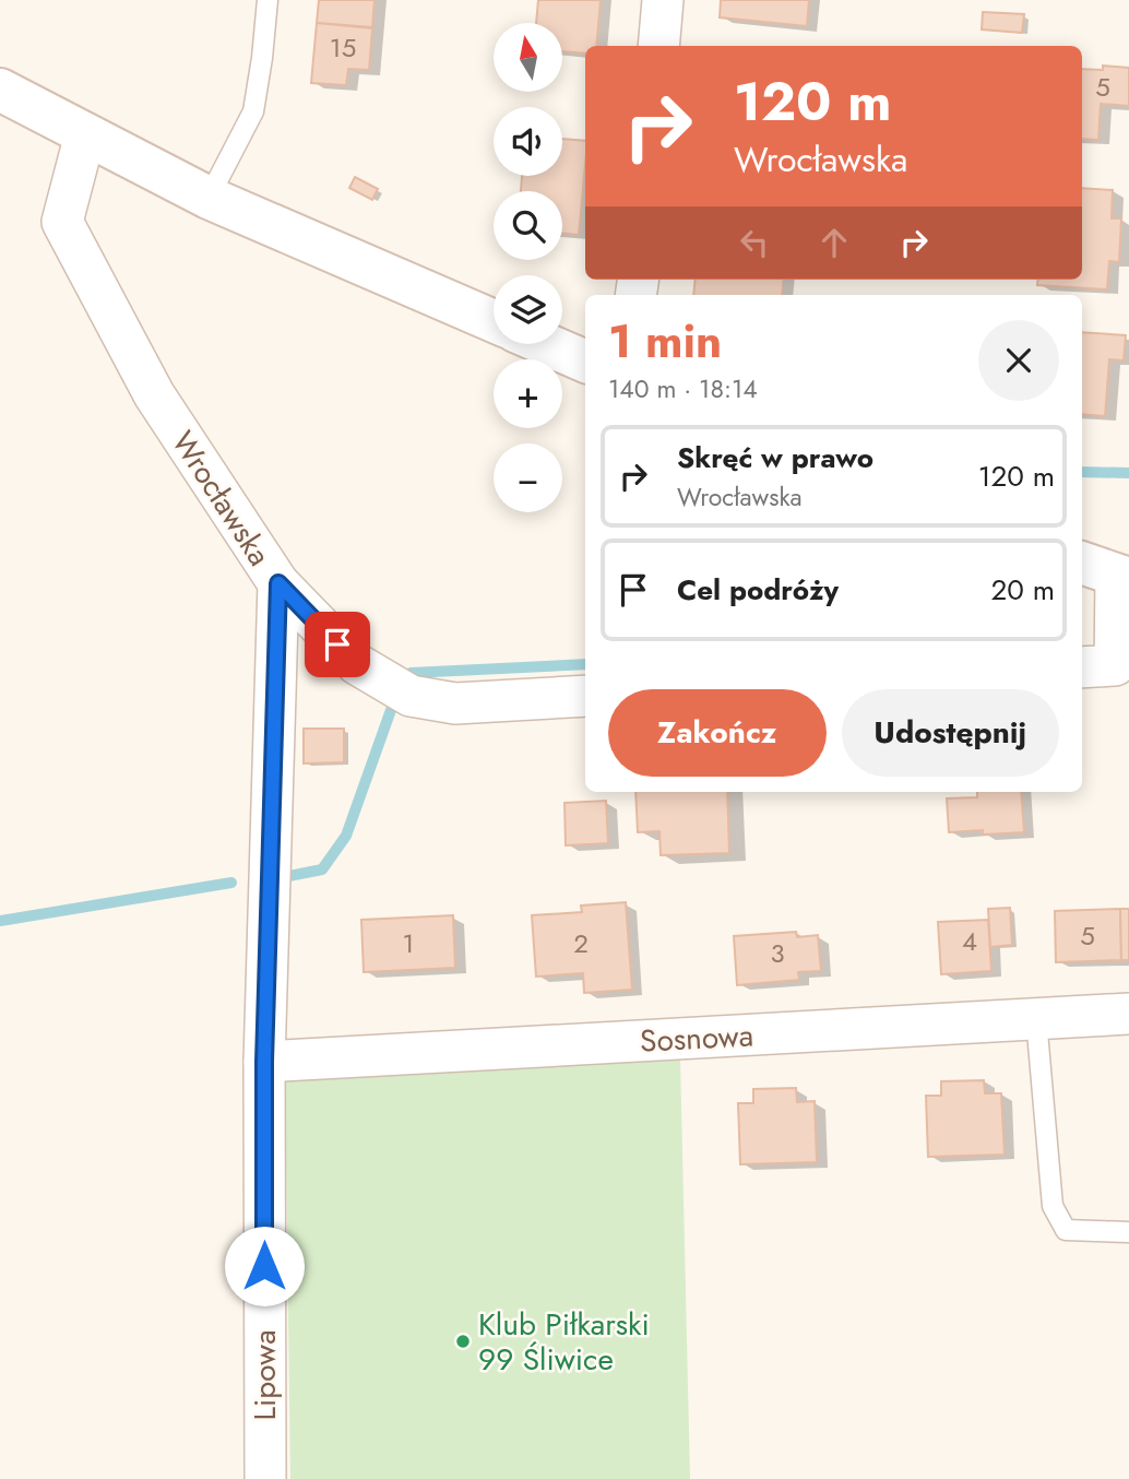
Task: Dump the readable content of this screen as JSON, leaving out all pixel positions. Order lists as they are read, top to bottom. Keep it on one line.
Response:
{"streets":{"street":["Wrocławska","Sosnowa","Lipowa"]},"crossings":[["Wrocławska","Lipowa"],["Sosnowa","Lipowa"]],"places":["Klub Piłkarski 99 Śliwice"],"house_numbers":["15","5","5","4","1","2","3"],"north":"top","page":{"map_buttons":["+","−"],"turn":["120 m","Wrocławska"],"heading":["1 min","140 m · 18:14"],"list":[{"name":"Skręć w prawo","note":"Wrocławska","value":"120 m"},{"name":"Cel podróży","value":"20 m"}],"buttons":["Zakończ","Udostępnij"]}}
